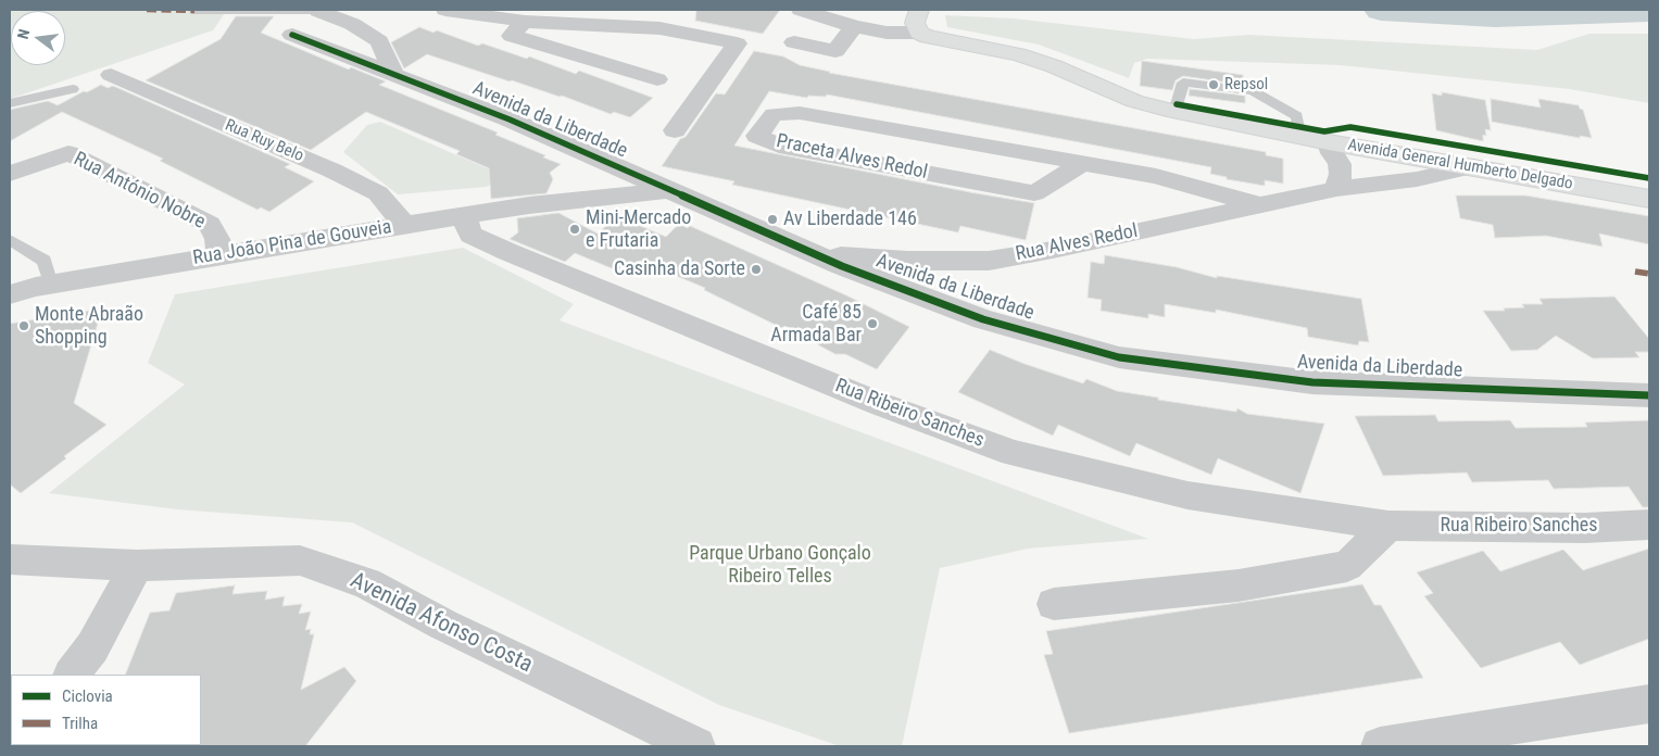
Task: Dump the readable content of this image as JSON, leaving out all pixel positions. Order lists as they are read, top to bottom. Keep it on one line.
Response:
{"streets":{"street":["Avenida da Liberdade","Rua Ruy Belo","Praceta Alves Redol","Avenida General Humberto Delgado","Rua António Nobre","Rua João Pina de Gouveia","Rua Alves Redol","Rua Ribeiro Sanches","Avenida Afonso Costa"]},"crossings":[["Avenida da Liberdade","Rua João Pina de Gouveia"],["Avenida da Liberdade","Rua Alves Redol"],["Rua Ruy Belo","Rua João Pina de Gouveia"],["Praceta Alves Redol","Rua Alves Redol"],["Avenida General Humberto Delgado","Rua Alves Redol"],["Rua António Nobre","Rua João Pina de Gouveia"],["Rua João Pina de Gouveia","Rua Ribeiro Sanches"]],"parks":["Parque Urbano Gonçalo Ribeiro Telles"],"places":["Repsol","Av Liberdade 146","Mini-Mercado e Frutaria","Casinha da Sorte","Café 85 Armada Bar","Monte Abraão Shopping"],"legend":["Ciclovia","Trilha"],"north":"left"}
